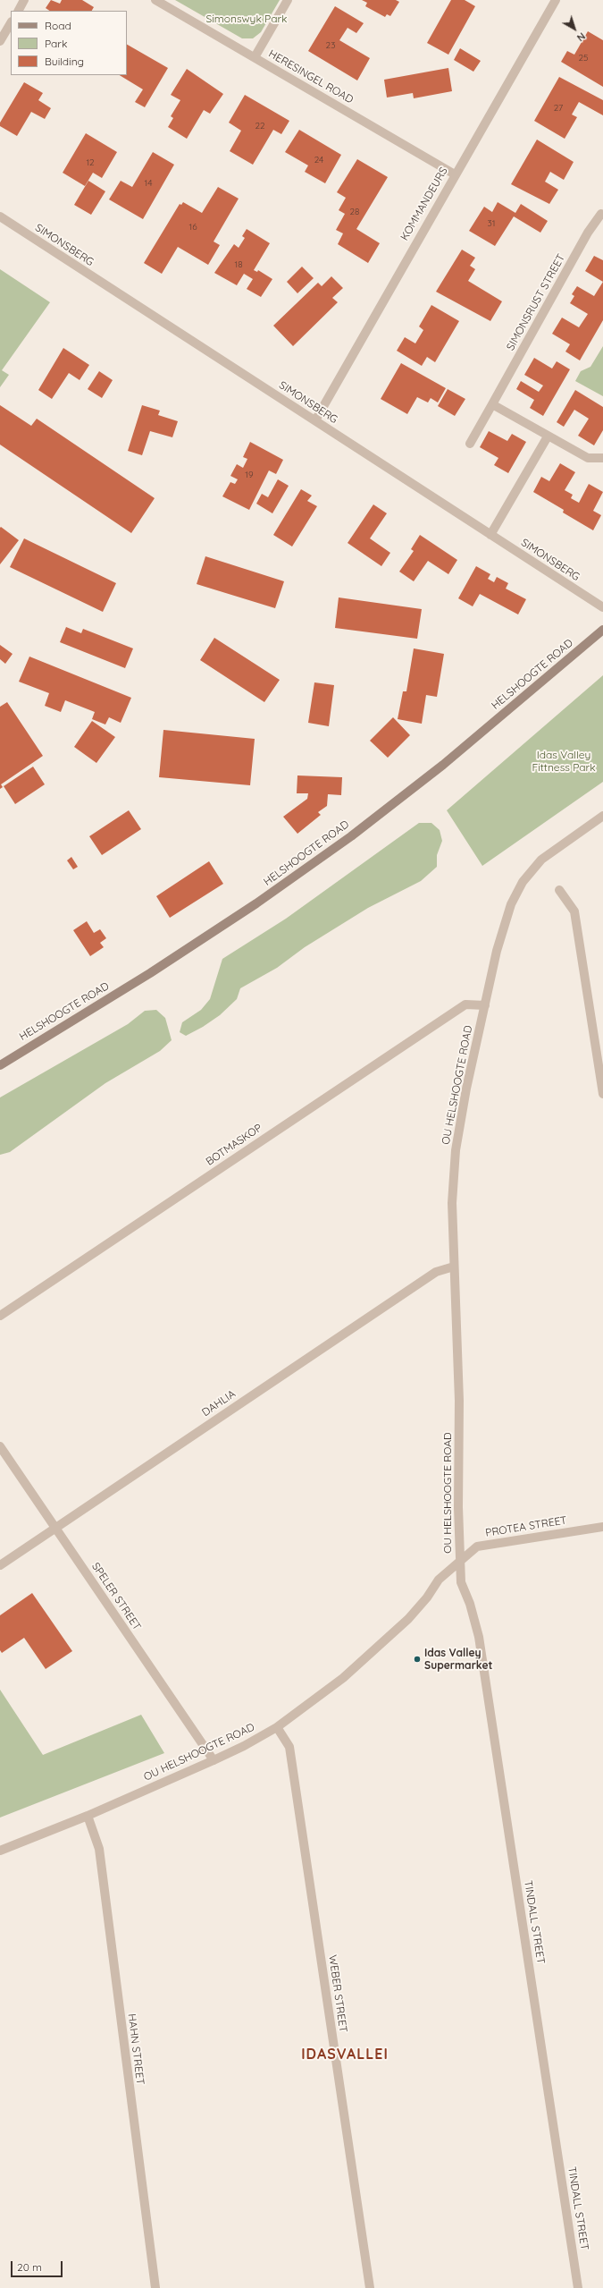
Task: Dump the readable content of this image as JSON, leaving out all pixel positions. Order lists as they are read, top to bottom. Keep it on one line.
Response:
{"streets":{"main road":["HELSHOOGTE ROAD"],"street":["HERESINGEL ROAD","KOMMANDEURS","SIMONSBERG","SIMONSRUST STREET","OU HELSHOOGTE ROAD","BOTMASKOP","DAHLIA","PROTEA STREET","SPELER STREET","TINDALL STREET","WEBER STREET","HAHN STREET"]},"crossings":[["HERESINGEL ROAD","KOMMANDEURS"],["KOMMANDEURS","SIMONSBERG"],["OU HELSHOOGTE ROAD","BOTMASKOP"],["OU HELSHOOGTE ROAD","DAHLIA"],["OU HELSHOOGTE ROAD","PROTEA STREET"],["OU HELSHOOGTE ROAD","SPELER STREET"],["OU HELSHOOGTE ROAD","TINDALL STREET"],["OU HELSHOOGTE ROAD","WEBER STREET"],["OU HELSHOOGTE ROAD","HAHN STREET"],["DAHLIA","SPELER STREET"],["PROTEA STREET","TINDALL STREET"]],"districts":["IDASVALLEI"],"parks":["Simonswyk Park","Idas Valley Fittness Park"],"places":["Idas Valley Supermarket"],"house_numbers":["23","25","27","22","24","12","14","28","31","16","18","19"],"legend":["Road","Park","Building"],"scale_bar":"20 m","north":"bottom right"}
